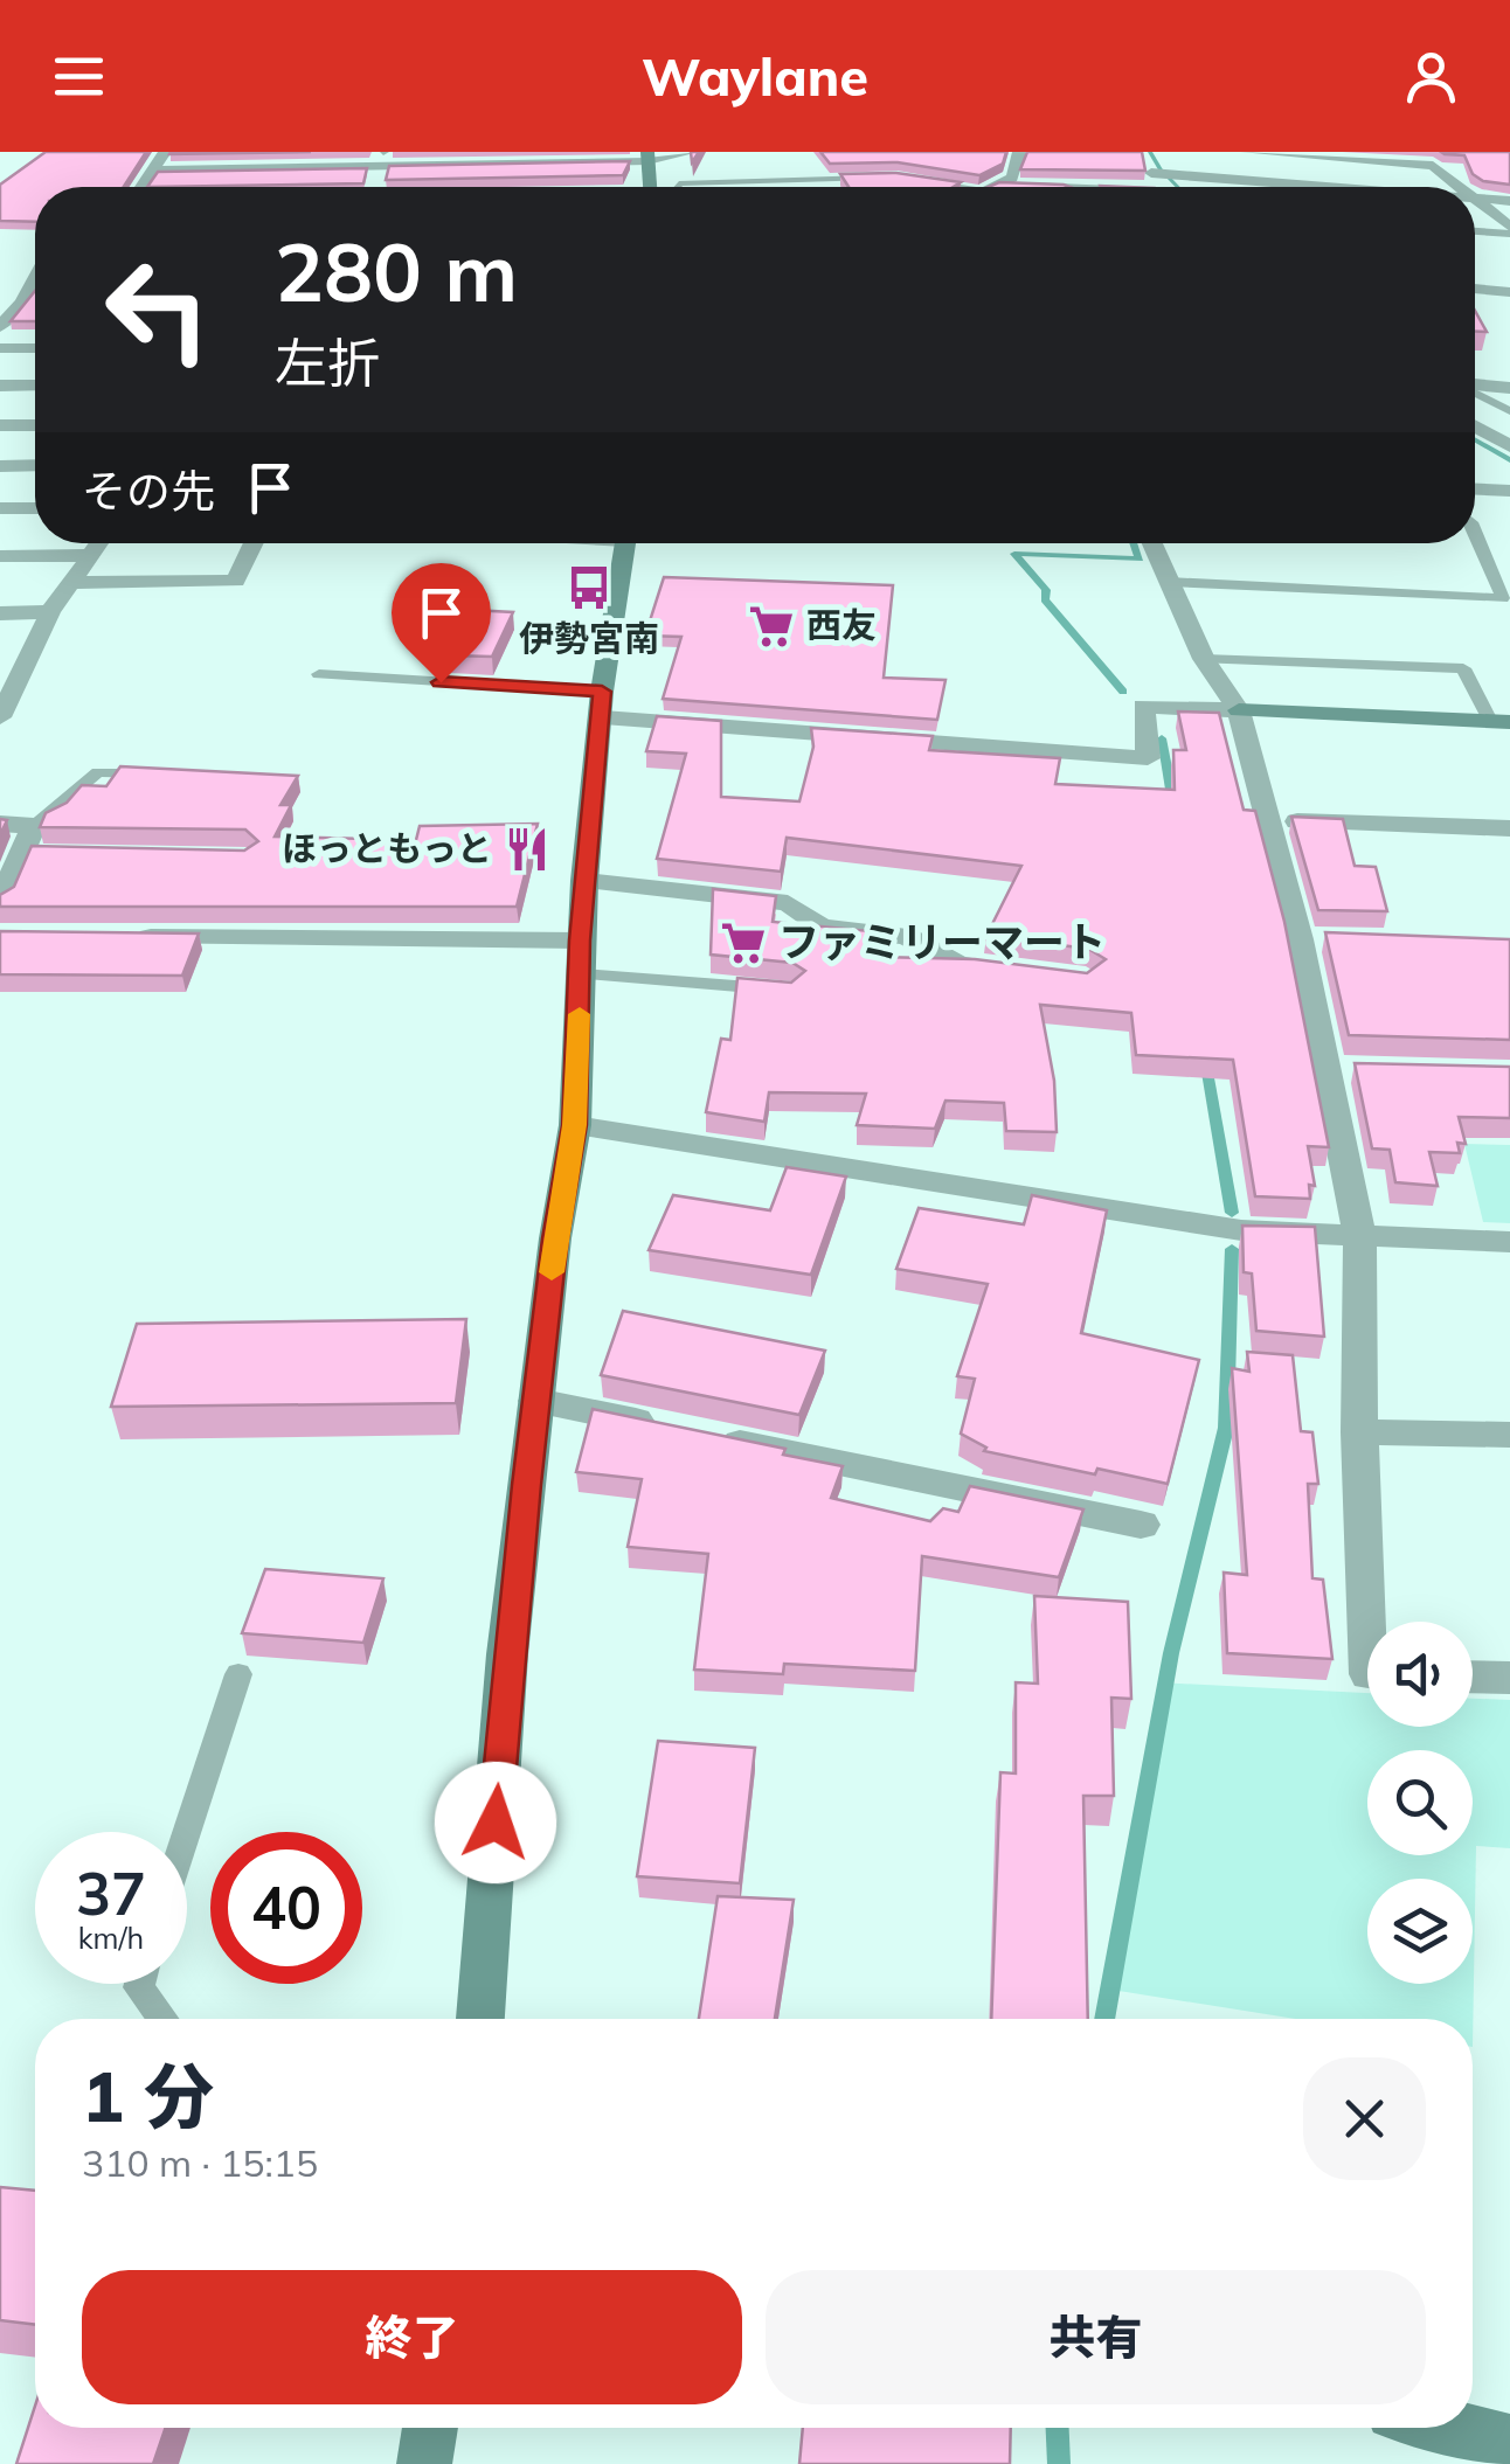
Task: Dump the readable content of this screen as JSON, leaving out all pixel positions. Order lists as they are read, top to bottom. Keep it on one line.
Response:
{"places":{"bus stop":["伊勢宮南"],"supermarket":["西友","ファミリーマート"],"restaurant":["ほっともっと"]},"page":{"header":"Waylane","turn":["280 m","左折"],"then":"その先","speed":"37 km/h","limit":"40","heading":["1 分","310 m · 15:15"],"buttons":["終了","共有"]}}
